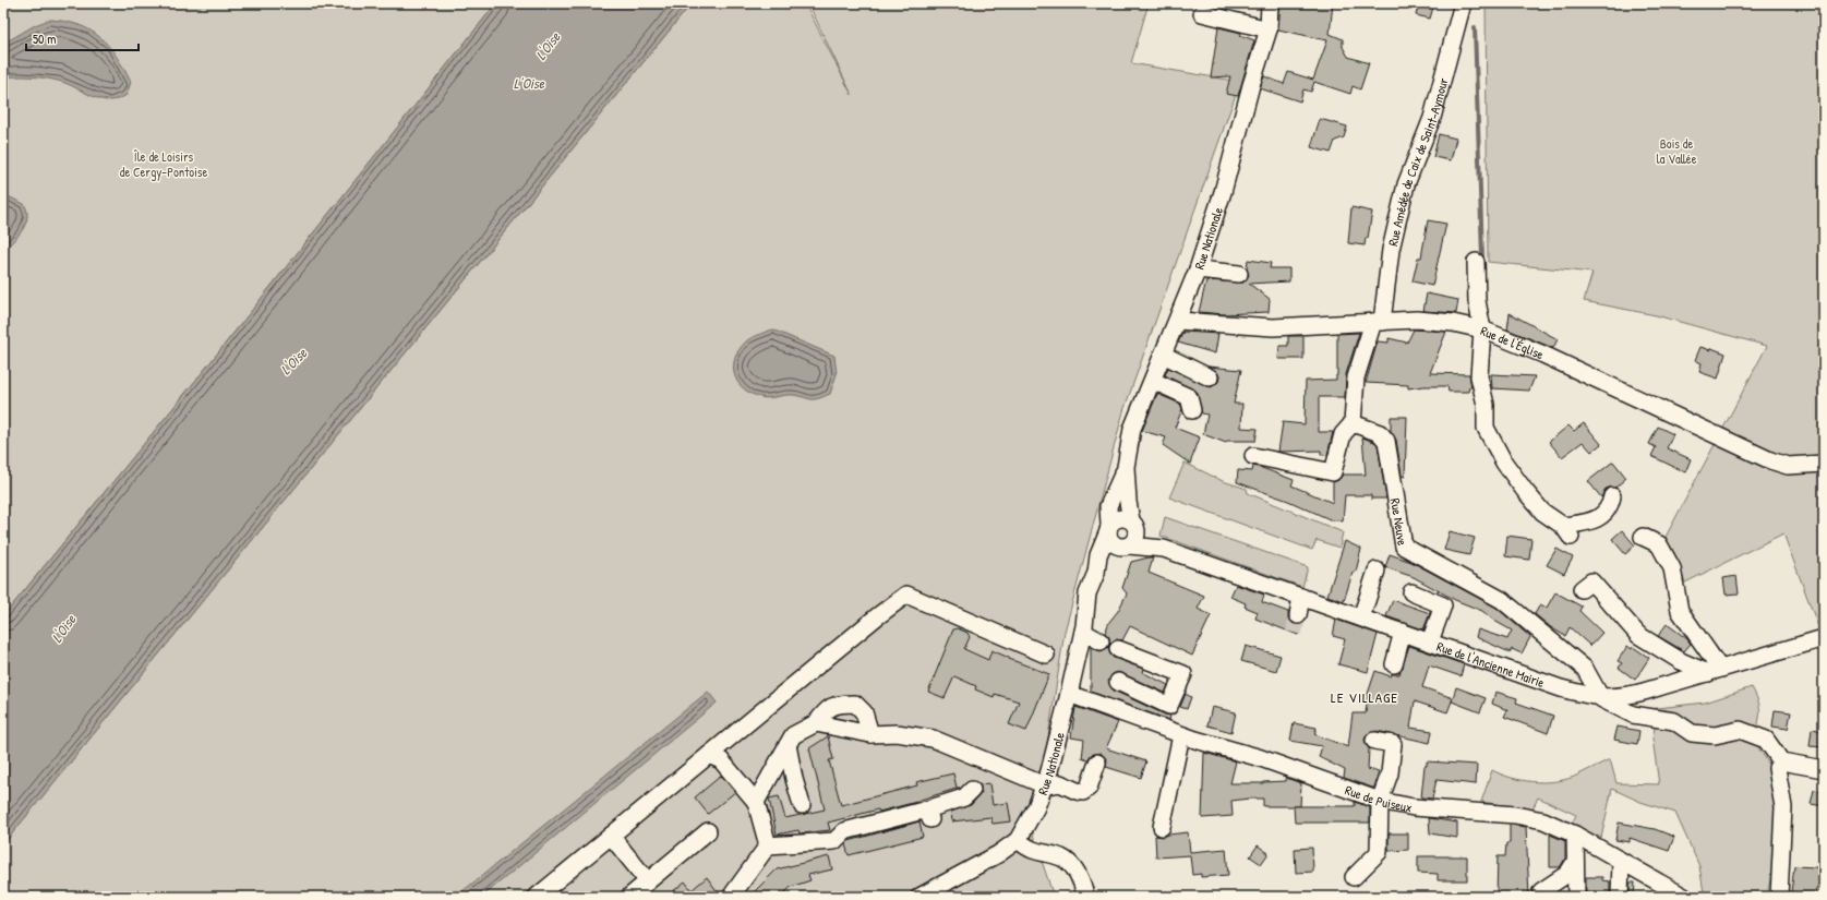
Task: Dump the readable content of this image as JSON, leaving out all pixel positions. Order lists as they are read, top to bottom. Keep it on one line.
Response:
{"streets":{"street":["Rue Amédée de Caix de Saint-Aymour","Rue Nationale","Rue de l'Église","Rue Neuve","Rue de l'Ancienne Mairie","Rue de Puiseux"]},"crossings":[["Rue Amédée de Caix de Saint-Aymour","Rue de l'Église"],["Rue Nationale","Rue de l'Église"],["Rue Nationale","Rue de l'Ancienne Mairie"],["Rue Nationale","Rue de Puiseux"],["Rue Neuve","Rue de l'Ancienne Mairie"]],"districts":["LE VILLAGE"],"water":["L'Oise","L’Oise"],"parks":["Bois de la Vallée","Île de Loisirs de Cergy-Pontoise"],"scale_bar":"50 m"}
